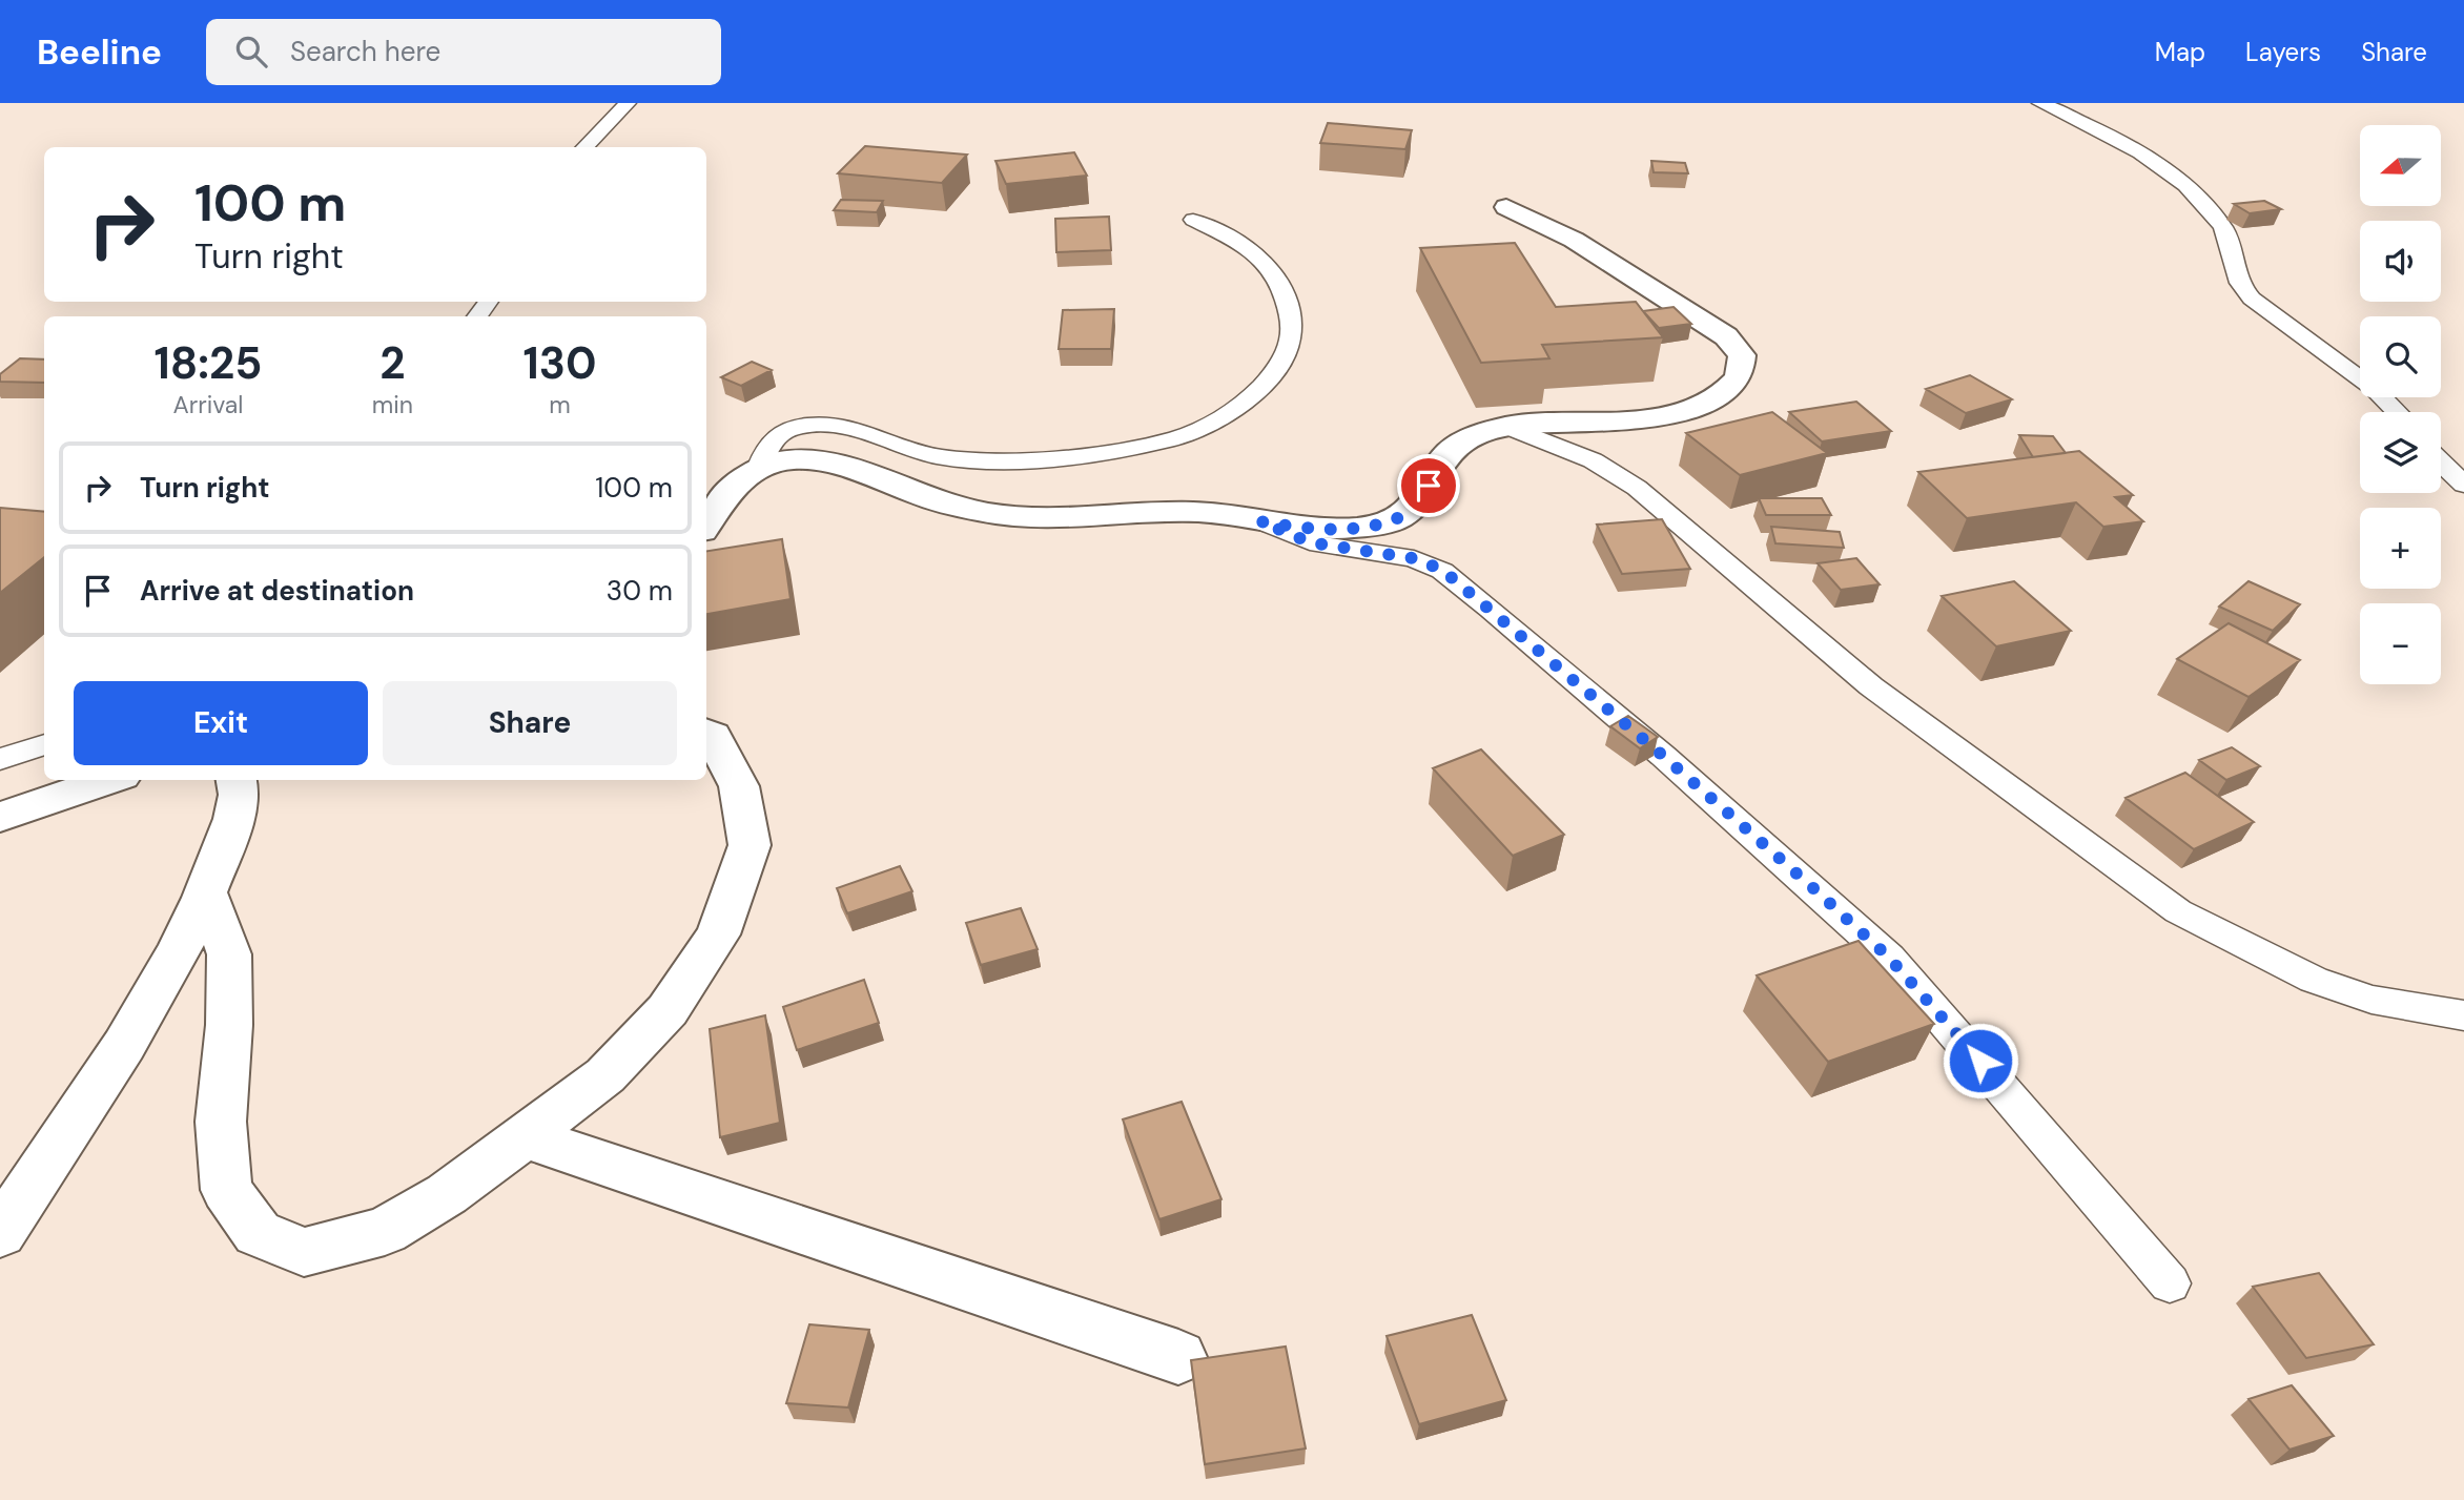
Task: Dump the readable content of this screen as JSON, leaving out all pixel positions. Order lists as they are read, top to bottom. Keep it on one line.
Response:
{"north":"left","page":{"header":"Beeline","search":"Search here","nav":["Map","Layers","Share"],"map_buttons":["+","−"],"turn":["100 m","Turn right"],"eta":["18:25","Arrival","2","min","130","m"],"list":[{"name":"Turn right","value":"100 m"},{"name":"Arrive at destination","value":"30 m"}],"buttons":["Exit","Share"]}}
